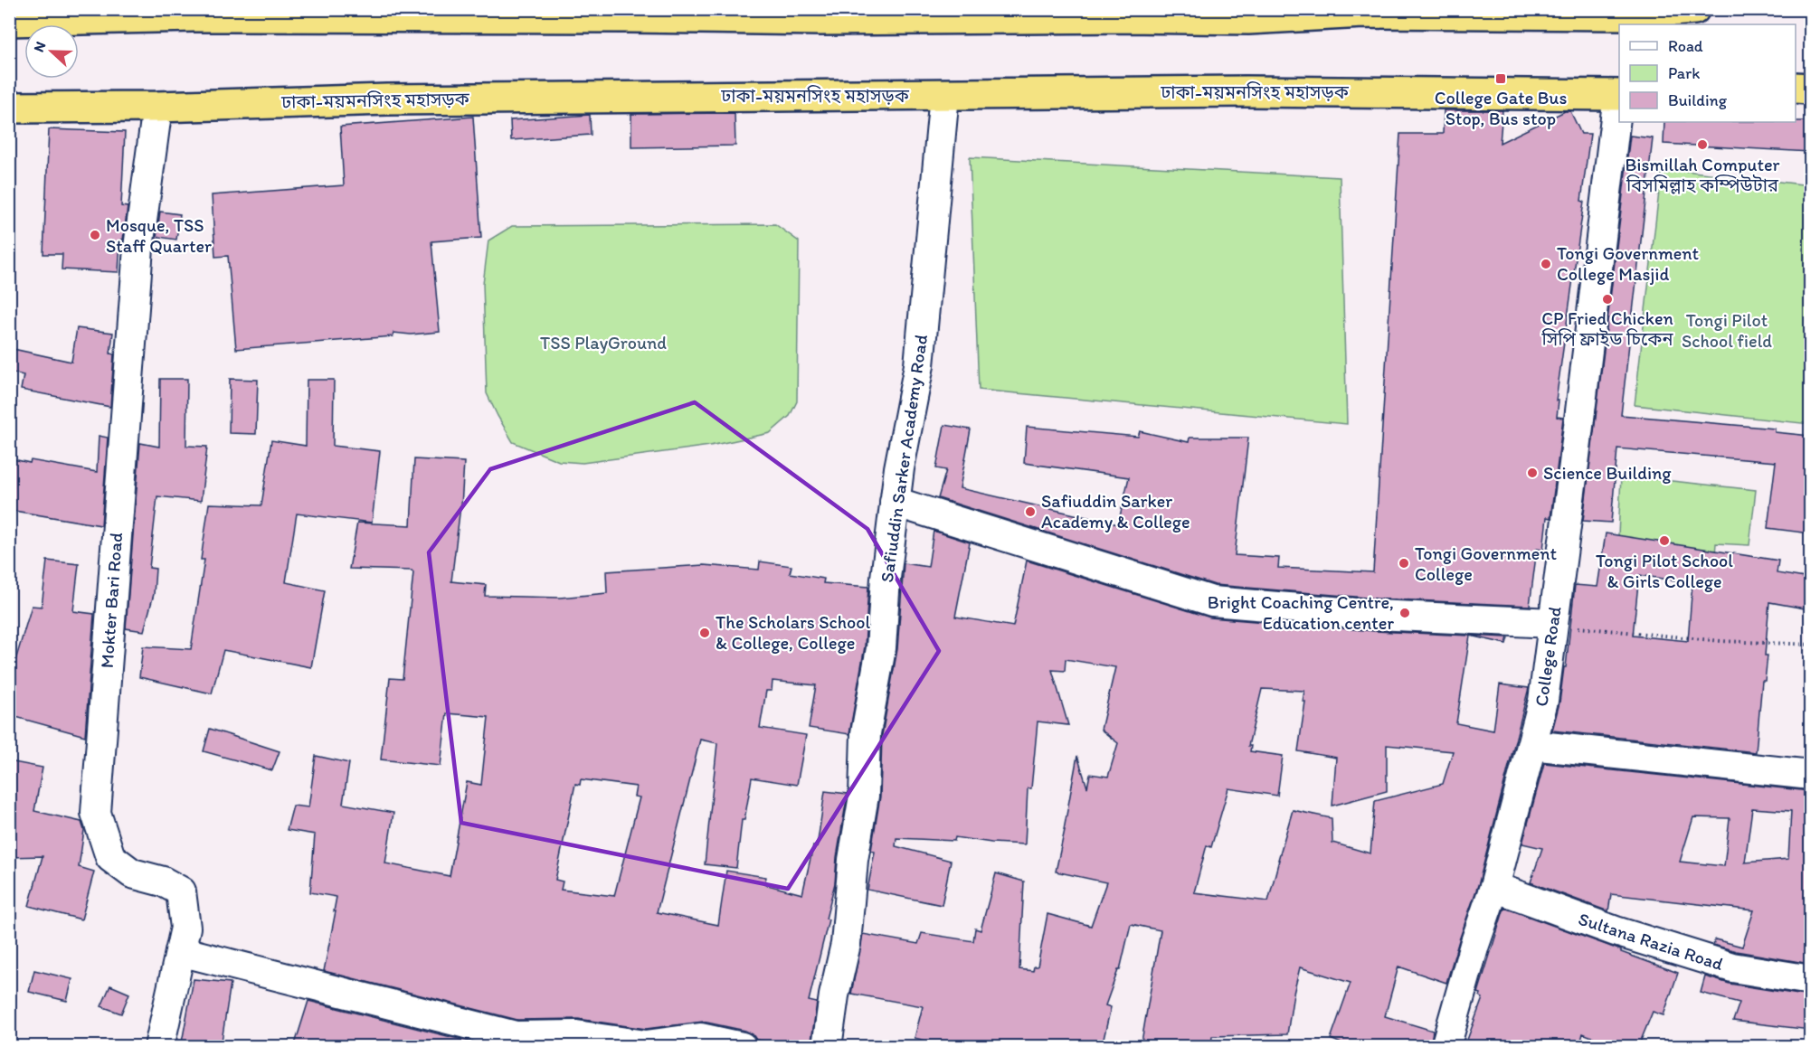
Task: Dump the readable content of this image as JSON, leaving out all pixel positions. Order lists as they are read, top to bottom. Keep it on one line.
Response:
{"streets":{"highway":["ঢাকা-ময়মনসিংহ মহাসড়ক"],"street":["Safiuddin Sarker Academy Road","Mokter Bari Road","College Road","Sultana Razia Road"]},"crossings":[["ঢাকা-ময়মনসিংহ মহাসড়ক","Safiuddin Sarker Academy Road"],["ঢাকা-ময়মনসিংহ মহাসড়ক","Mokter Bari Road"],["ঢাকা-ময়মনসিংহ মহাসড়ক","College Road"],["College Road","Sultana Razia Road"]],"parks":["Tongi Pilot School field","TSS PlayGround"],"places":{"transit":["College Gate Bus Stop, Bus stop"],"other":["Bismillah Computer বিসমিল্লাহ কম্পিউটার","Mosque, TSS Staff Quarter","Tongi Government College Masjid","CP Fried Chicken সিপি ফ্রাইড চিকেন","Science Building","Safiuddin Sarker Academy & College","Tongi Pilot School & Girls College","Tongi Government College","Bright Coaching Centre, Education center","The Scholars School & College, College"]},"legend":["Road","Park","Building"],"north":"left"}
